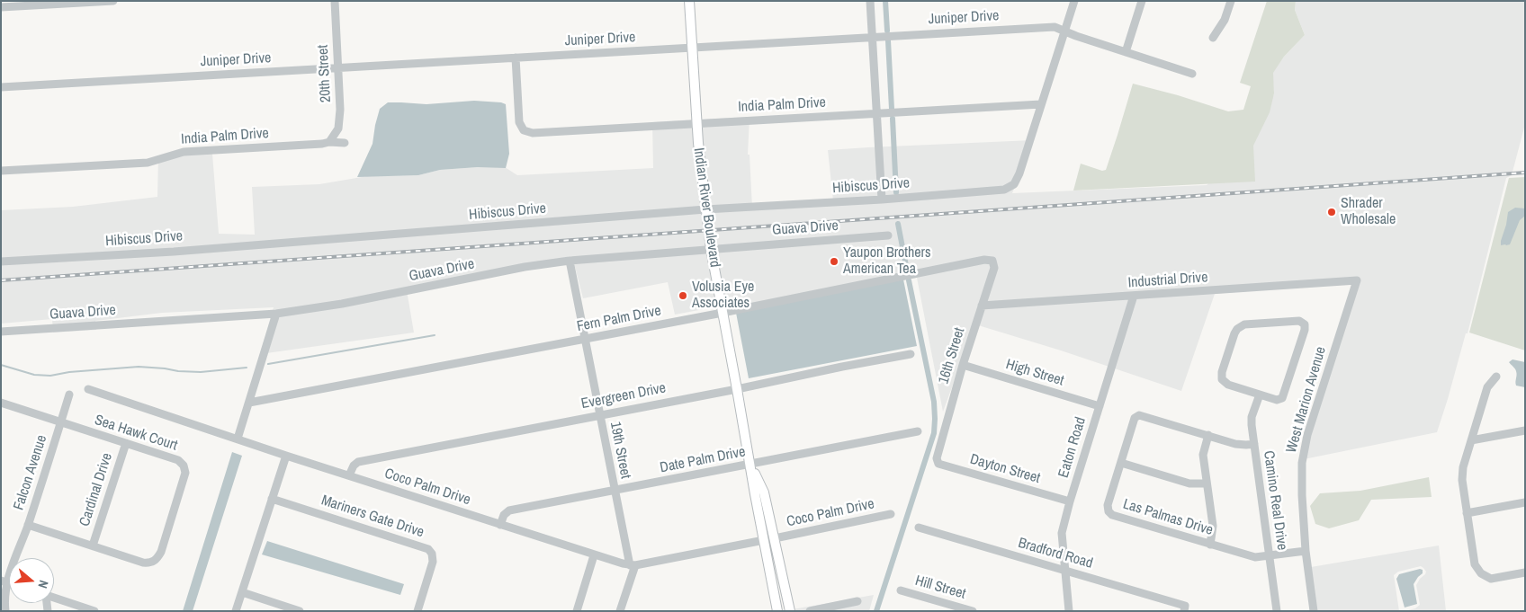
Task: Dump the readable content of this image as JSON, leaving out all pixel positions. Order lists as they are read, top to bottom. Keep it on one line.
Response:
{"streets":{"main road":["Indian River Boulevard"],"street":["Juniper Drive","20th Street","India Palm Drive","Hibiscus Drive","Guava Drive","Industrial Drive","Fern Palm Drive","16th Street","High Street","Evergreen Drive","West Marion Avenue","Sea Hawk Court","Eaton Road","19th Street","Date Palm Drive","Dayton Street","Falcon Avenue","Coco Palm Drive","Cardinal Drive","Camino Real Drive","Mariners Gate Drive","Las Palmas Drive","Bradford Road","Hill Street"]},"crossings":[["Juniper Drive","20th Street"],["Juniper Drive","India Palm Drive"],["Juniper Drive","Indian River Boulevard"],["20th Street","India Palm Drive"],["India Palm Drive","Hibiscus Drive"],["India Palm Drive","Indian River Boulevard"],["Hibiscus Drive","Indian River Boulevard"],["Indian River Boulevard","Guava Drive"],["Indian River Boulevard","Fern Palm Drive"],["Indian River Boulevard","Evergreen Drive"],["Indian River Boulevard","Date Palm Drive"],["Indian River Boulevard","Coco Palm Drive"],["Guava Drive","19th Street"],["Industrial Drive","16th Street"],["Industrial Drive","West Marion Avenue"],["Industrial Drive","Eaton Road"],["Fern Palm Drive","16th Street"],["Fern Palm Drive","19th Street"],["16th Street","High Street"],["16th Street","Dayton Street"],["High Street","Eaton Road"],["Evergreen Drive","19th Street"],["Evergreen Drive","Coco Palm Drive"],["West Marion Avenue","Las Palmas Drive"],["Sea Hawk Court","Falcon Avenue"],["Sea Hawk Court","Cardinal Drive"],["Eaton Road","Dayton Street"],["Eaton Road","Bradford Road"],["19th Street","Date Palm Drive"],["19th Street","Coco Palm Drive"],["Date Palm Drive","Coco Palm Drive"],["Camino Real Drive","Las Palmas Drive"]],"places":["Shrader Wholesale","Yaupon Brothers American Tea","Volusia Eye Associates"],"north":"right"}
